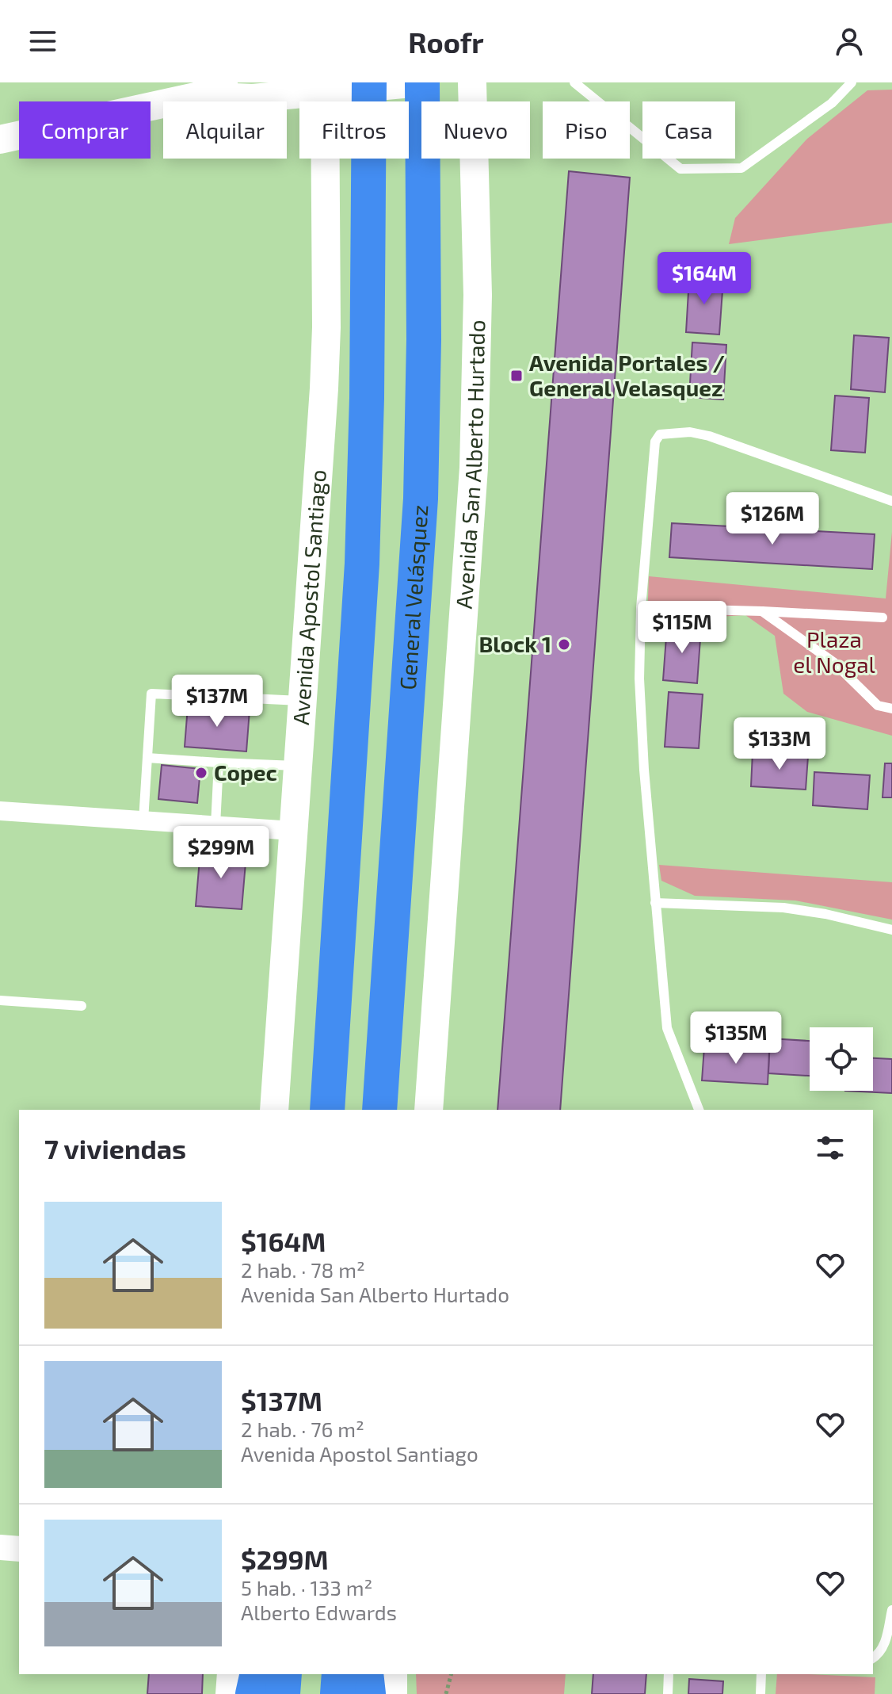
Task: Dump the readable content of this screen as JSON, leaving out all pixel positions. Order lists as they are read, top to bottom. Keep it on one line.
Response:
{"streets":{"highway":["General Velásquez"],"main road":["Avenida San Alberto Hurtado","Avenida Apostol Santiago"]},"parks":["Plaza el Nogal"],"places":{"transit":["Avenida Portales / General Velasquez"],"other":["Block 1","Copec"]},"page":{"header":"Roofr","chip":["Comprar","Alquilar","Filtros","Nuevo","Piso","Casa"],"price":["$164M","$126M","$115M","$137M","$133M","$299M","$135M"],"heading":"7 viviendas","list":[{"name":"$164M","note":"2 hab. · 78 m² · Avenida San Alberto Hurtado"},{"name":"$137M","note":"2 hab. · 76 m² · Avenida Apostol Santiago"},{"name":"$299M","note":"5 hab. · 133 m² · Alberto Edwards"}]}}
